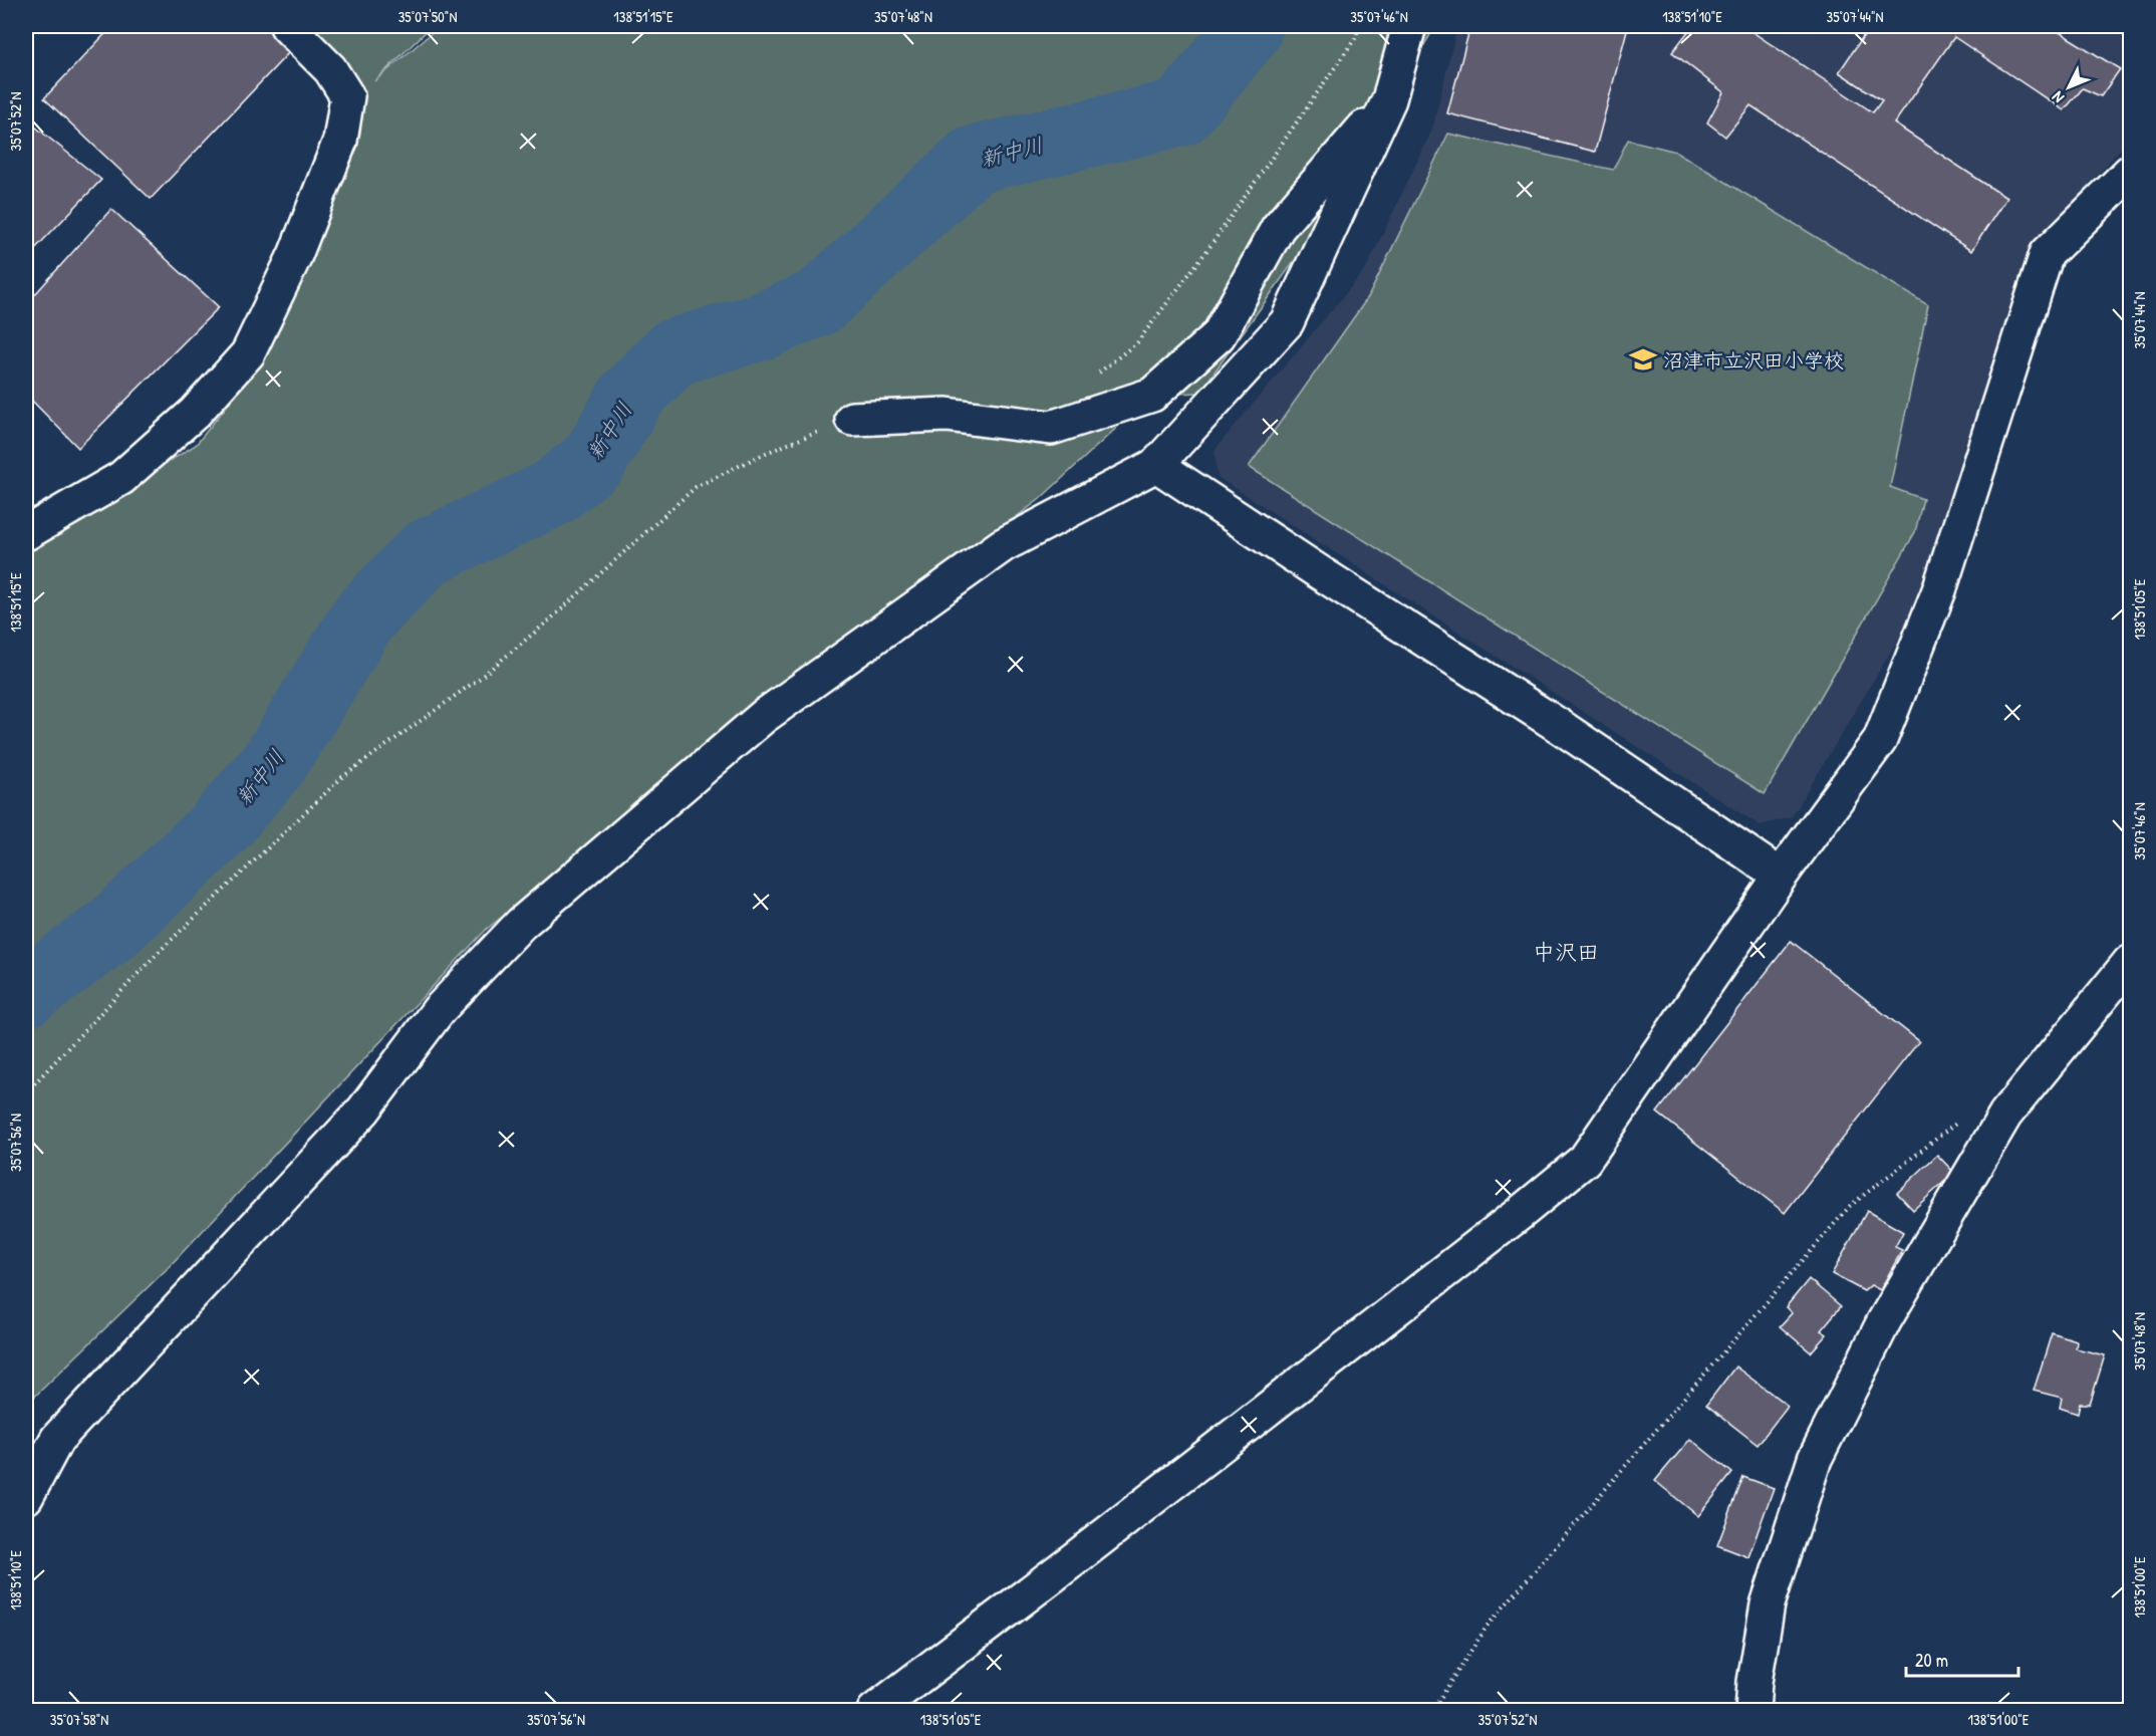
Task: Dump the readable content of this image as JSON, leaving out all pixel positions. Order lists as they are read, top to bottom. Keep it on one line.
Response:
{"districts":["中沢田"],"water":["新中川"],"places":{"school or university":["沼津市立沢田小学校"]},"scale_bar":"20 m","north":"bottom left","coordinates":["35°07'50\"N","138°51'15\"E","35°07'48\"N","35°07'46\"N","138°51'10\"E","35°07'44\"N","35°07'52\"N","138°51'05\"E","35°07'56\"N","138°51'00\"E","35°07'58\"N"]}
